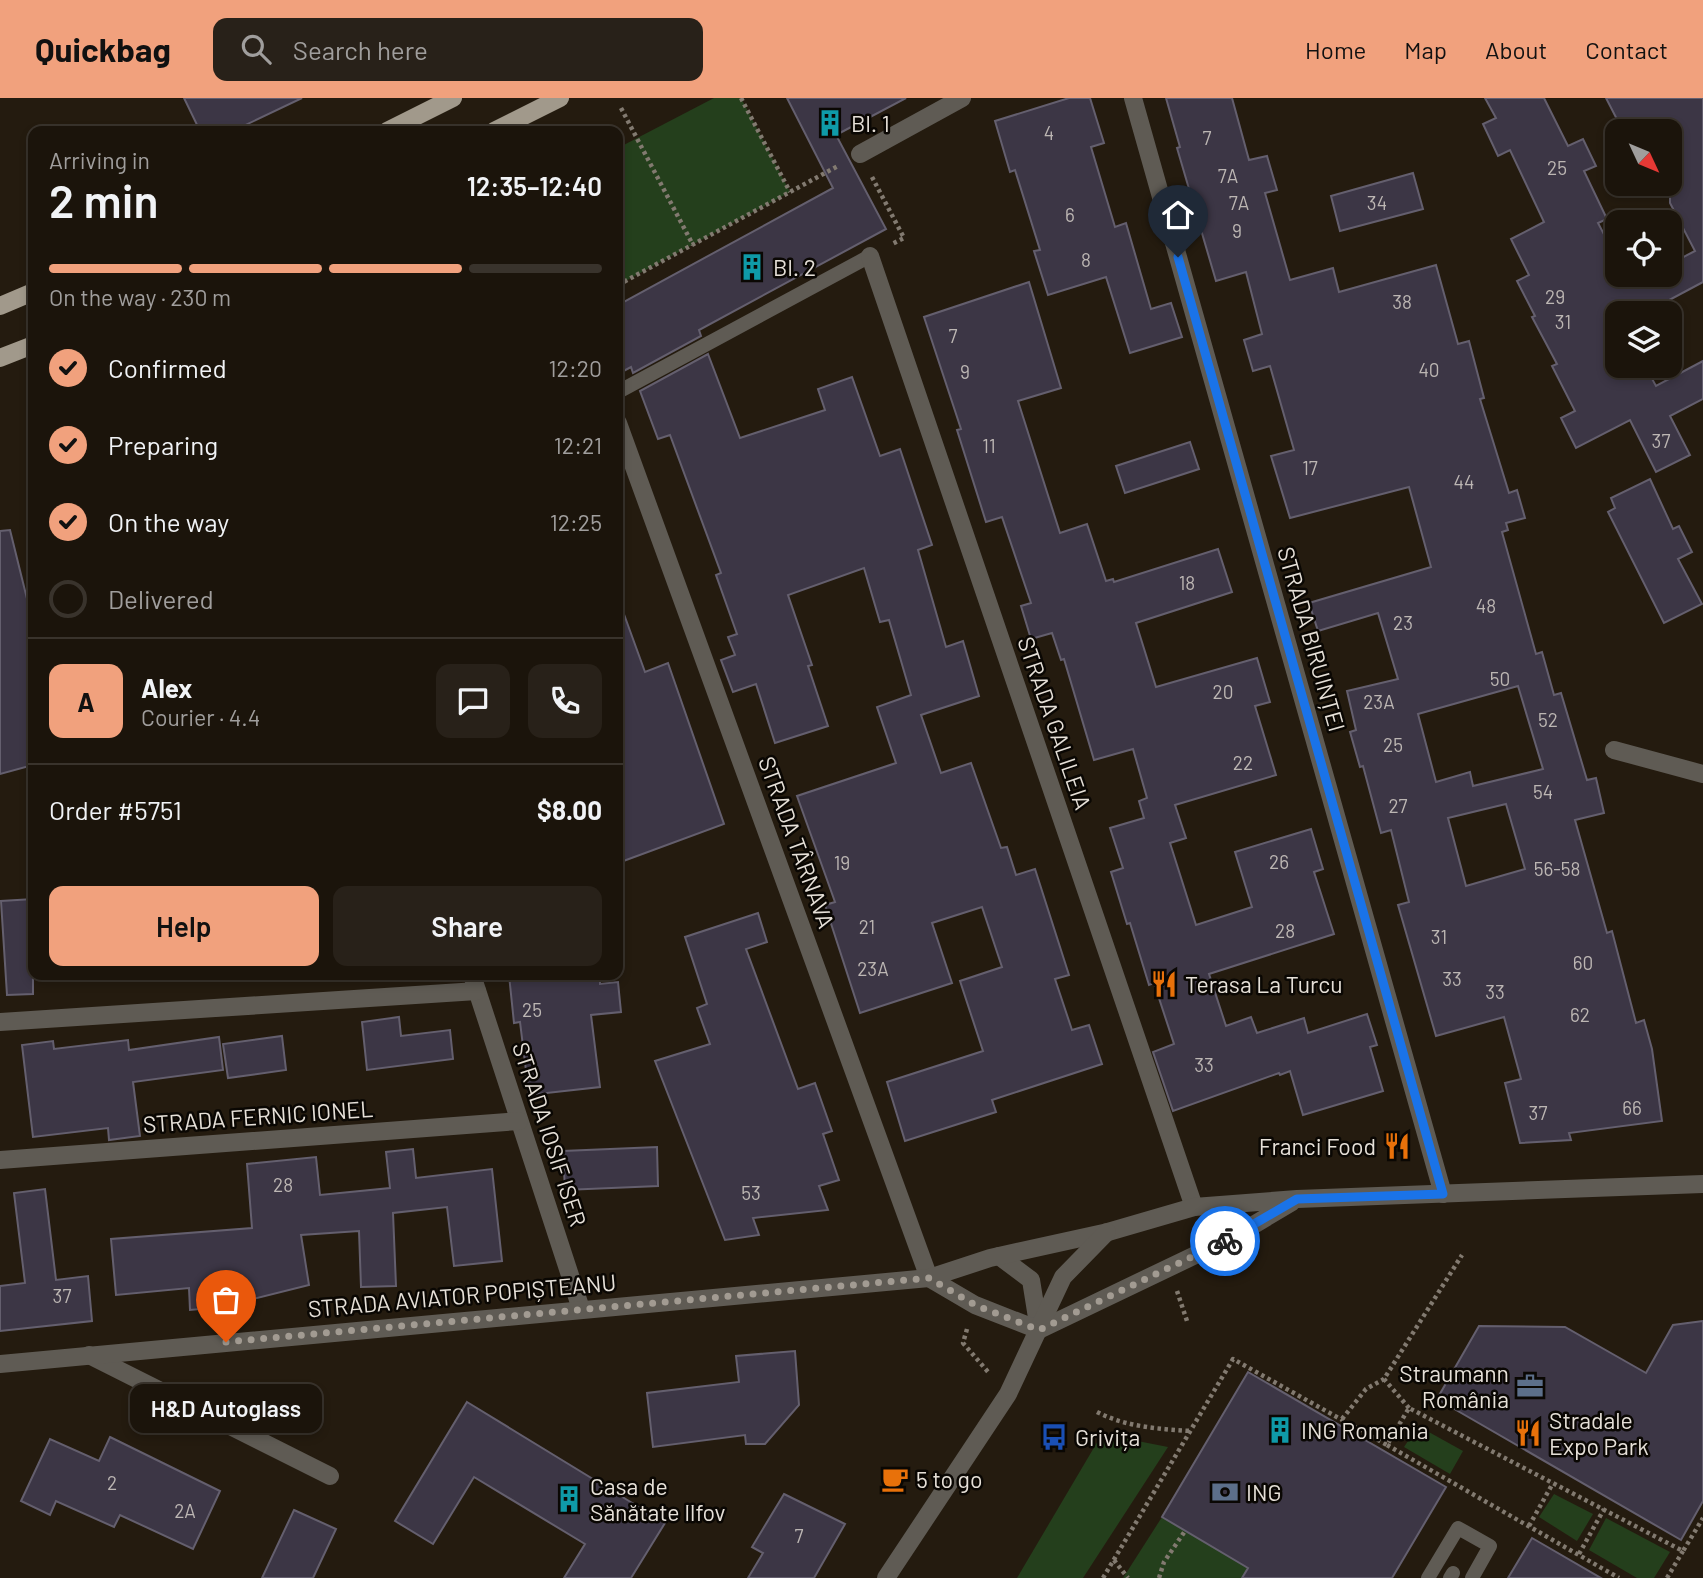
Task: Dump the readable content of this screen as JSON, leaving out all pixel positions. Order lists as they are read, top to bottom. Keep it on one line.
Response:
{"streets":{"street":["STRADA BIRUINȚEI","STRADA GALILEIA","STRADA TÂRNAVA","STRADA FERNIC IONEL","STRADA IOSIF ISER","STRADA AVIATOR POPIȘTEANU"]},"crossings":[["STRADA BIRUINȚEI","STRADA AVIATOR POPIȘTEANU"],["STRADA GALILEIA","STRADA AVIATOR POPIȘTEANU"],["STRADA TÂRNAVA","STRADA AVIATOR POPIȘTEANU"],["STRADA FERNIC IONEL","STRADA IOSIF ISER"],["STRADA IOSIF ISER","STRADA AVIATOR POPIȘTEANU"]],"places":{"building":["Bl. 1","Bl. 2","ING Romania","Casa de Sănătate Ilfov"],"restaurant":["Terasa La Turcu","Franci Food","Stradale Expo Park"],"other":["H&D Autoglass"],"office":["Straumann România"],"bus stop":["Grivița"],"cafe":["5 to go"],"bank":["ING"]},"house_numbers":["4","7","25","7A","7A","34","6","9","8","29","38","31","7","40","9","37","11","17","44","18","48","23","50","20","23A","52","25","22","54","27","26","19","56-58","21","28","31","60","23A","33","33","25","62","33","66","37","28","53","37","2","2A","7"],"north":"bottom right","page":{"header":"Quickbag","search":"Search here","nav":["Home","Map","About","Contact"],"heading":["2 min","Arriving in","12:35–12:40"],"panel":["Alex","Courier · 4.4","Order #5751","$8.00"],"bar":"On the way · 230 m","list":[["Confirmed","12:20"],["Preparing","12:21"],["On the way","12:25"],"Delivered"],"round":"A","buttons":["Help","Share"],"bubble":"H&D Autoglass"}}
